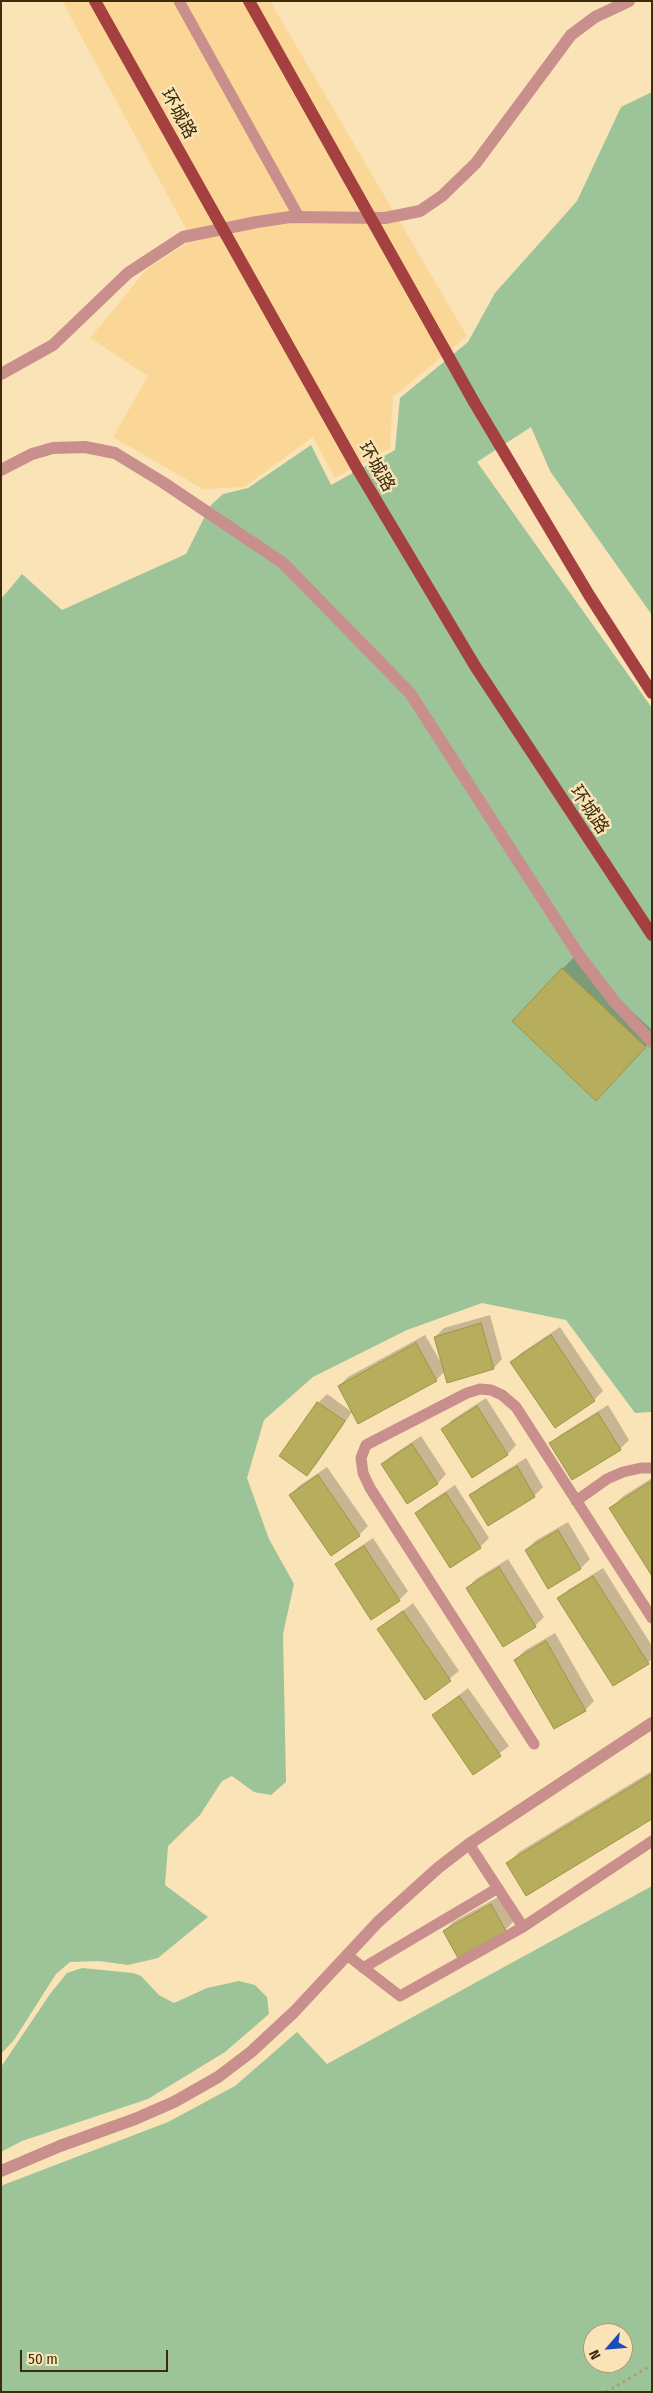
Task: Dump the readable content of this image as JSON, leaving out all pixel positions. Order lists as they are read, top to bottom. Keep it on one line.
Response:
{"streets":{"main road":["环城路"]},"scale_bar":"50 m","north":"bottom left"}
